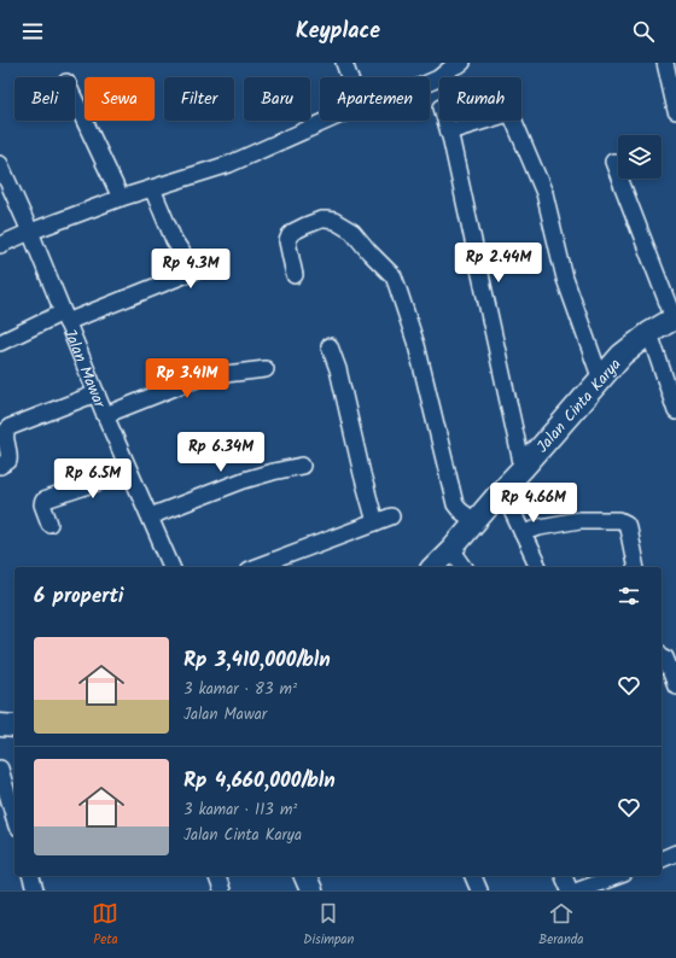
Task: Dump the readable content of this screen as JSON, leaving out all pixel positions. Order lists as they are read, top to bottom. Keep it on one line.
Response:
{"streets":{"street":["Jalan Mawar","Jalan Cinta Karya"]},"page":{"header":"Keyplace","chip":["Beli","Sewa","Filter","Baru","Apartemen","Rumah"],"price":["Rp 2.44M","Rp 4.3M","Rp 3.41M","Rp 6.34M","Rp 6.5M","Rp 4.66M"],"heading":"6 properti","list":[{"name":"Rp 3,410,000/bln","note":"3 kamar · 83 m² · Jalan Mawar"},{"name":"Rp 4,660,000/bln","note":"3 kamar · 113 m² · Jalan Cinta Karya"}],"tabs":["Peta","Disimpan","Beranda"]}}
